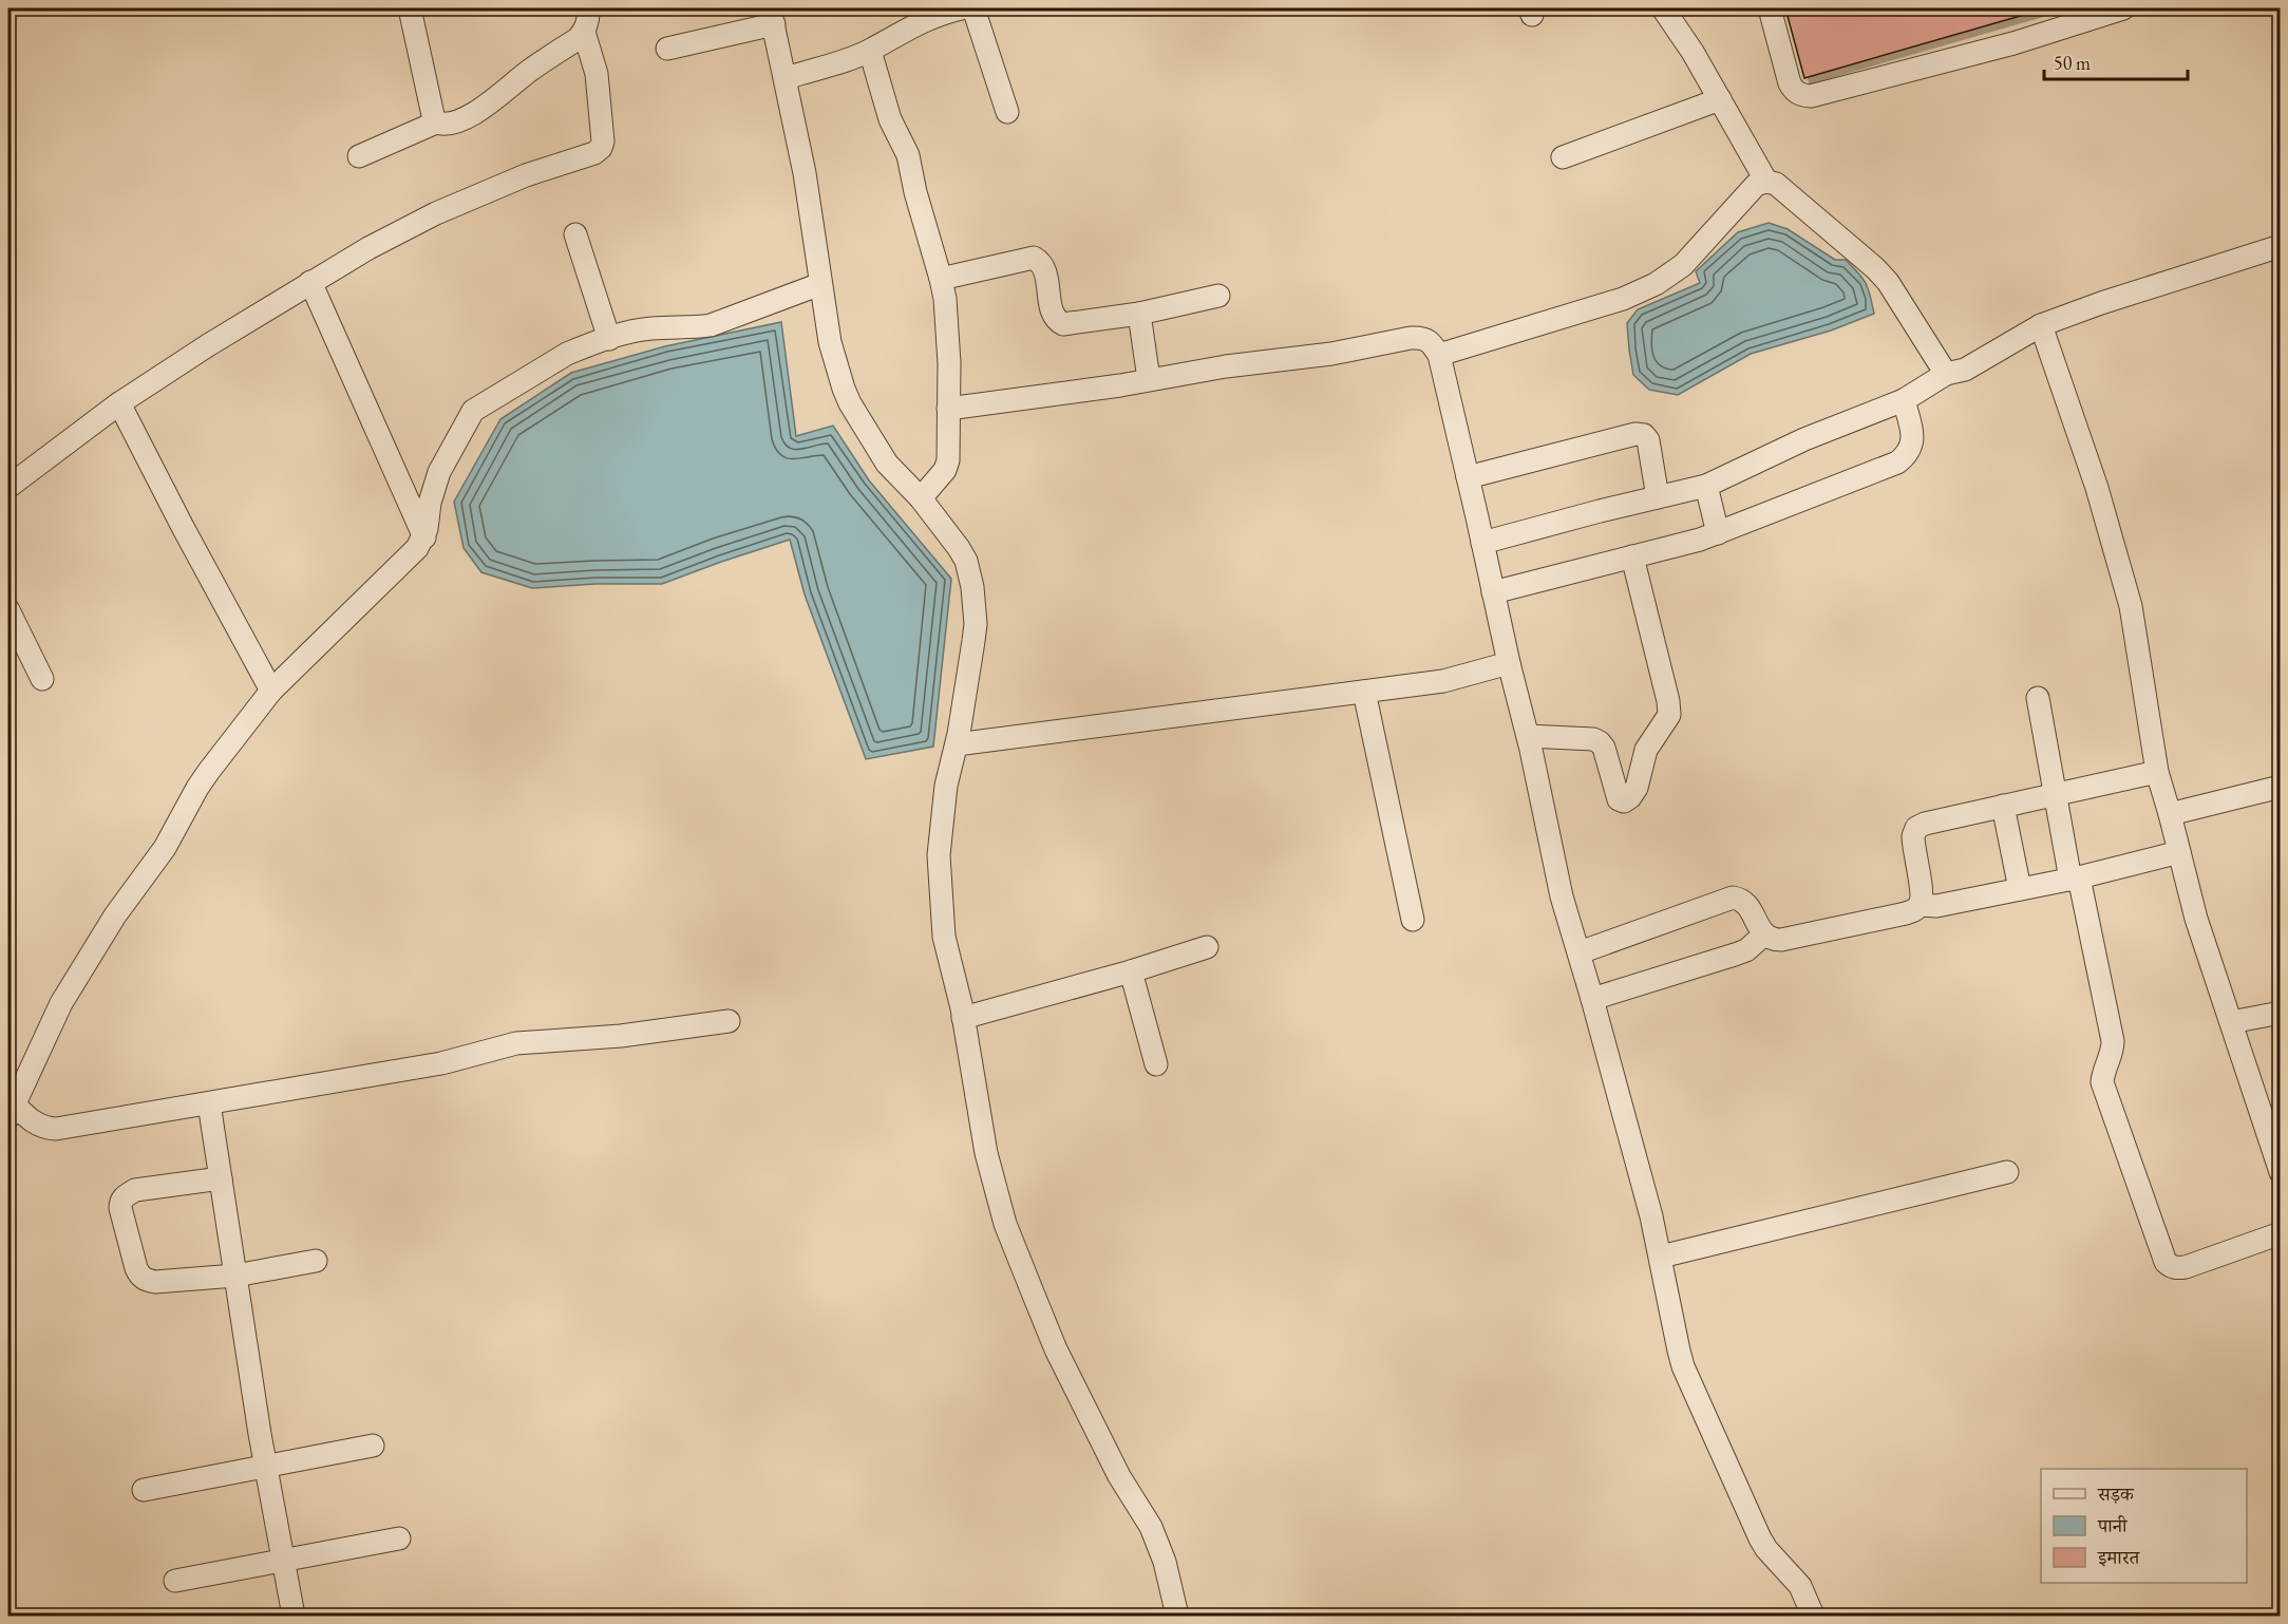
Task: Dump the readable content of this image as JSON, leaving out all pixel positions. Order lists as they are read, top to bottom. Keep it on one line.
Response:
{"legend":["सड़क","पानी","इमारत"],"scale_bar":"50 m"}
